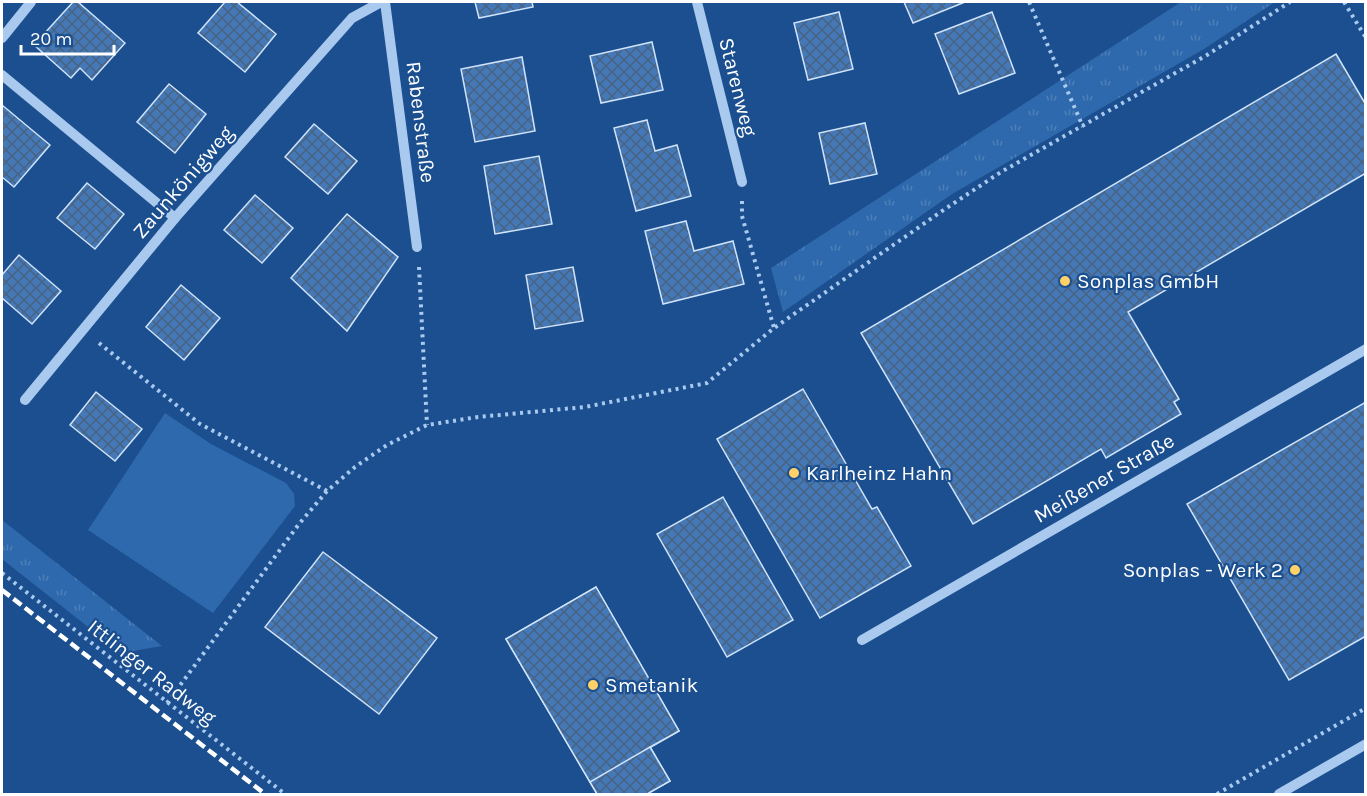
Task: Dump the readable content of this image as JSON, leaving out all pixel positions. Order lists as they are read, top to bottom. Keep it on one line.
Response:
{"streets":{"street":["Starenweg","Rabenstraße","Zaunkönigweg","Meißener Straße"],"path":["Ittlinger Radweg"]},"crossings":[["Rabenstraße","Zaunkönigweg"]],"places":["Sonplas GmbH","Karlheinz Hahn","Sonplas - Werk 2","Smetanik"],"scale_bar":"20 m"}
